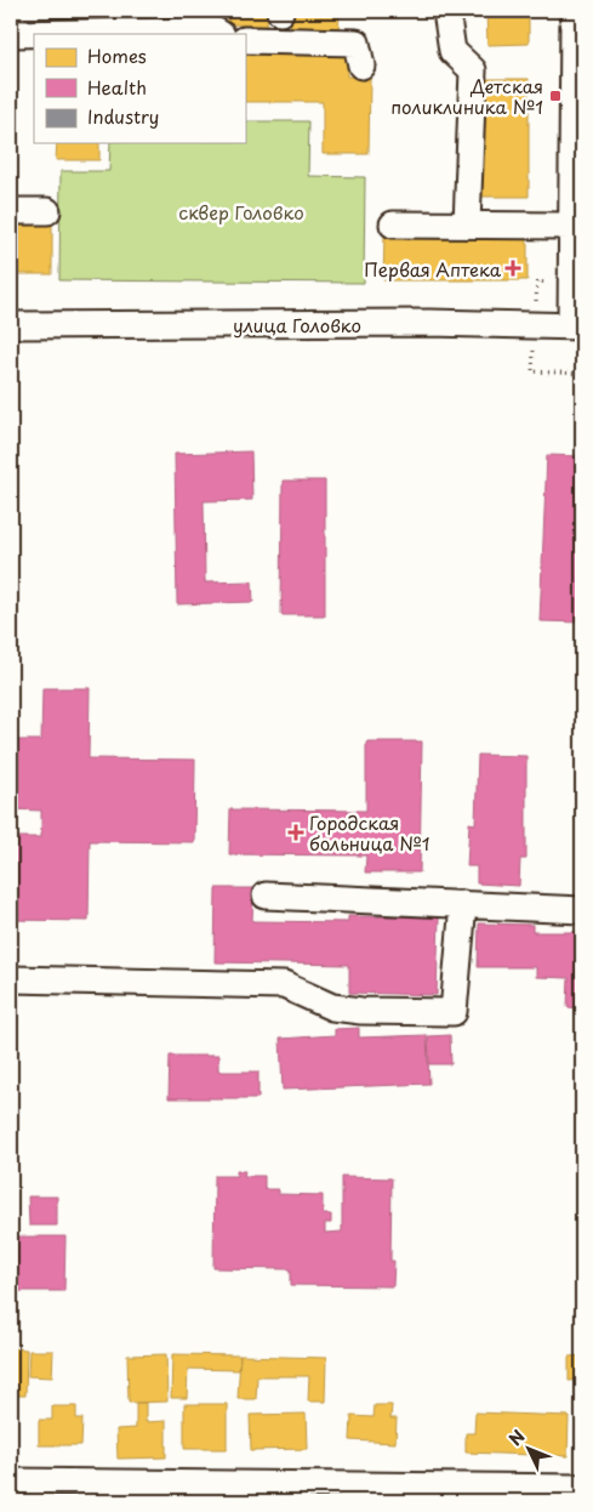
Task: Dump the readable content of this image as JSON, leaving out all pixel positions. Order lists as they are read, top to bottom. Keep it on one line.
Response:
{"streets":{"street":["улица Головко"]},"parks":["сквер Головко"],"places":{"transit":["Детская поликлиника №1"],"health":["Первая Аптека","Городская больница №1"]},"legend":["Homes","Health","Industry"],"north":"top left"}
